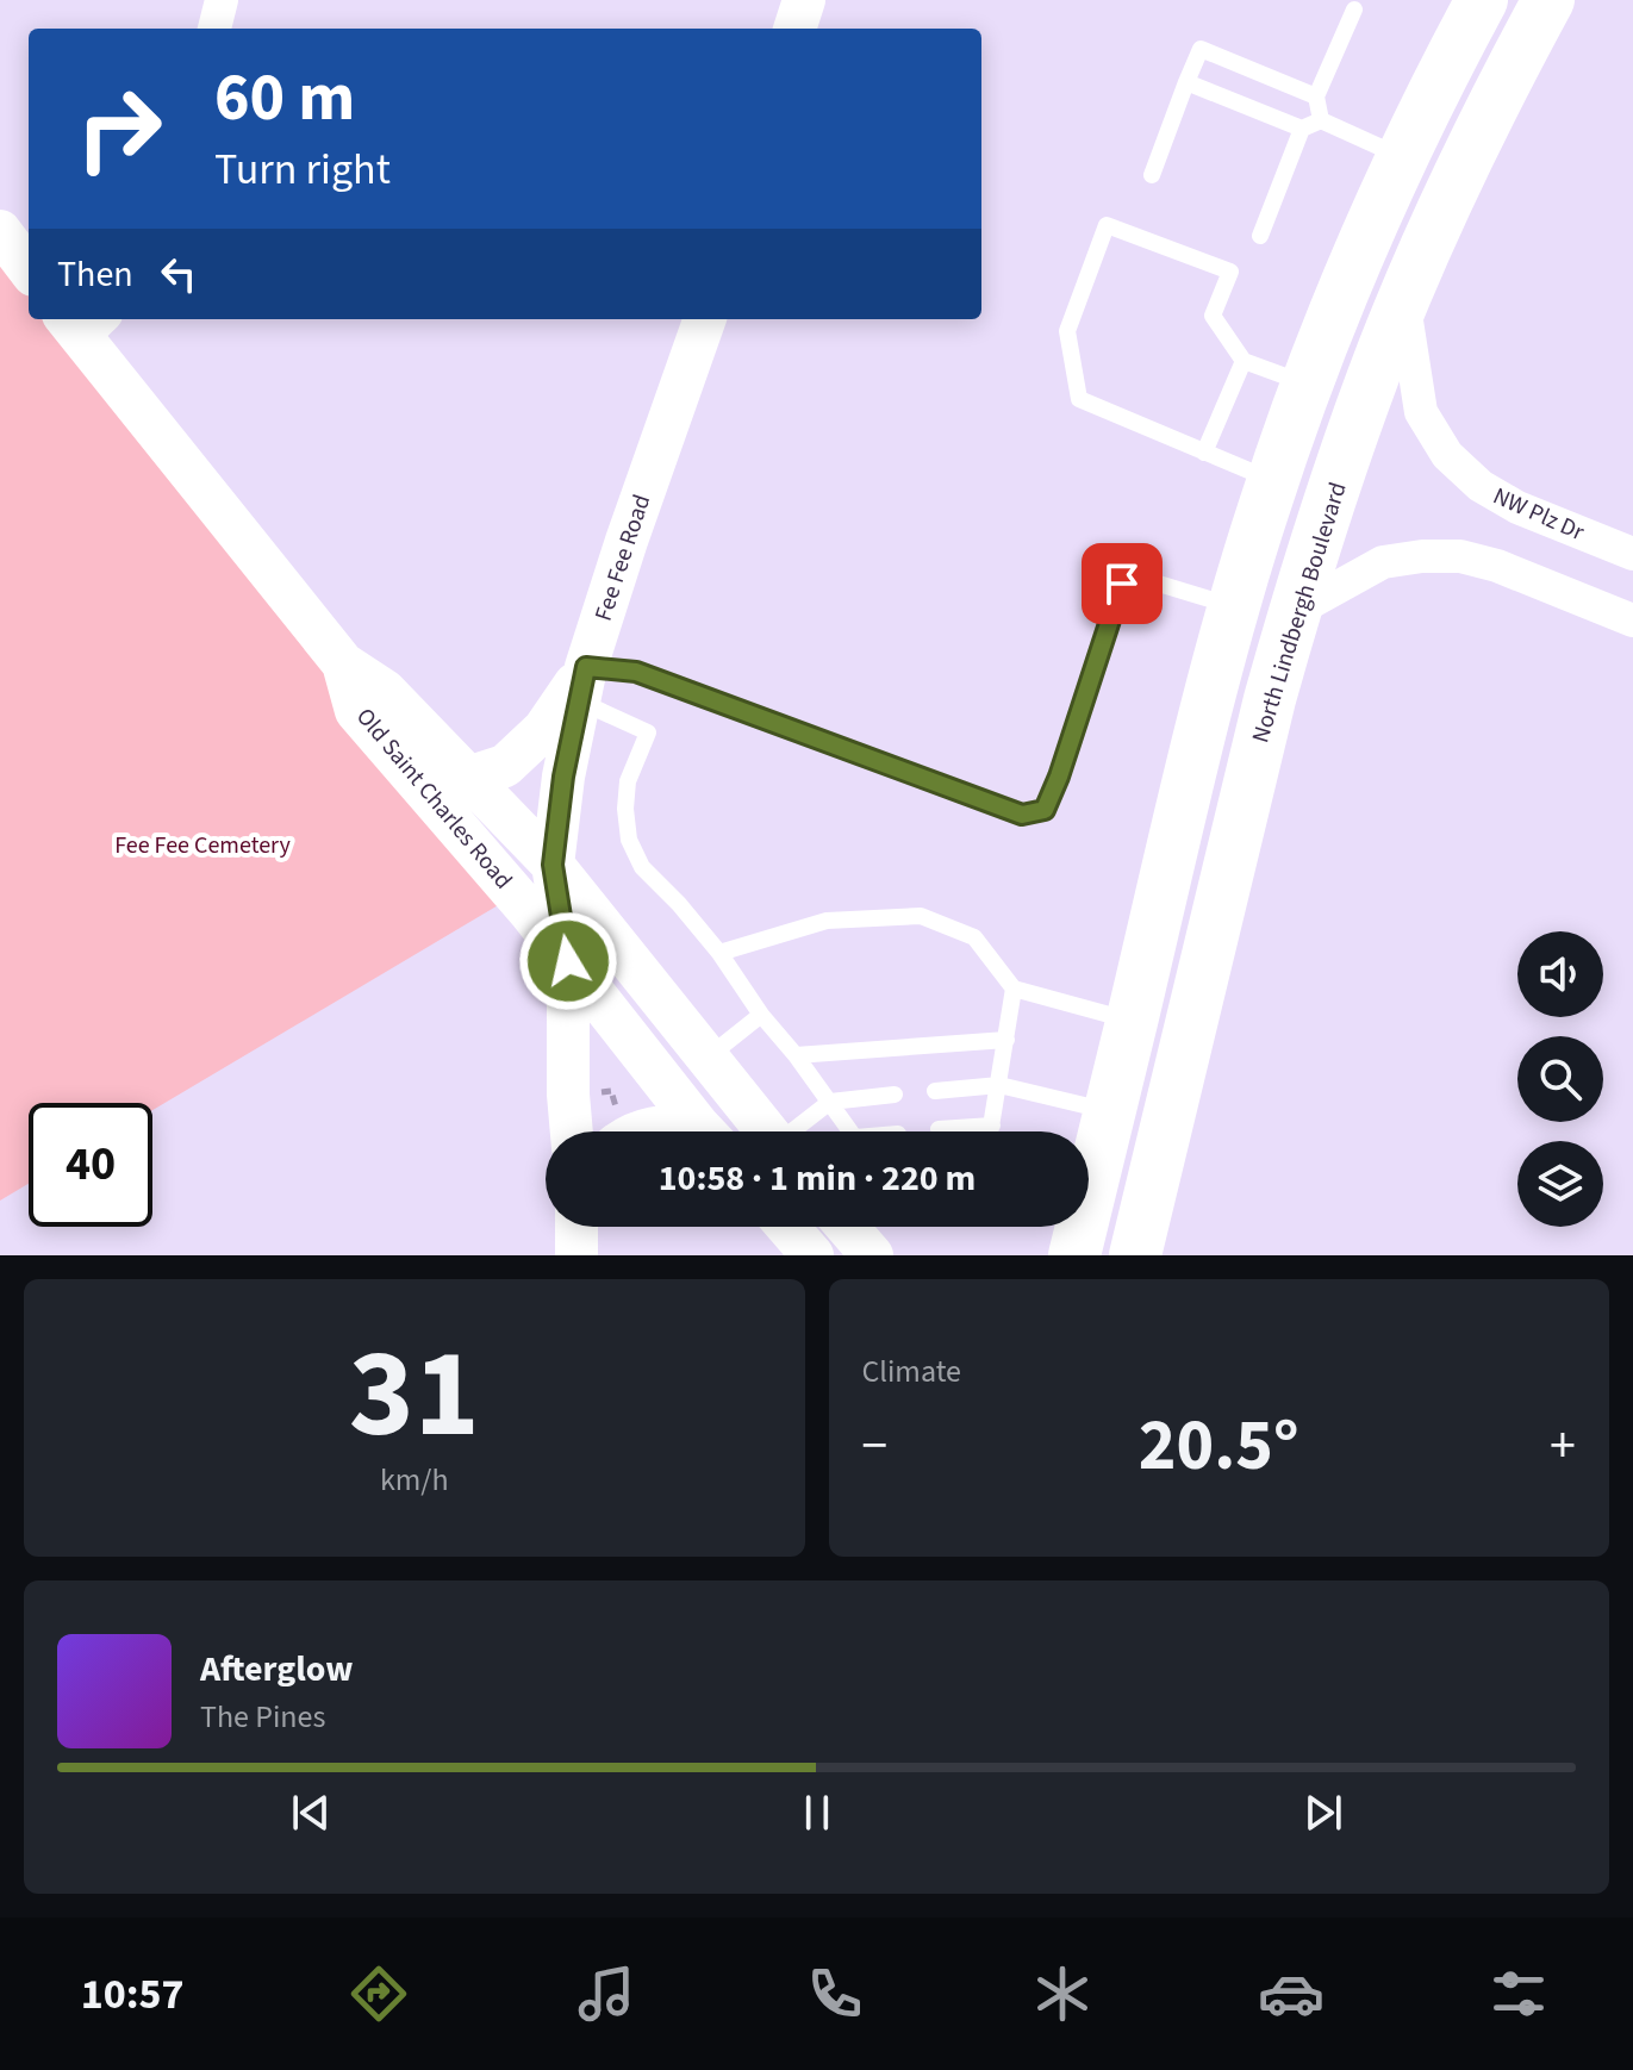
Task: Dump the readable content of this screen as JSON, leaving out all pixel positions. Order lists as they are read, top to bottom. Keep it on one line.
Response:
{"streets":{"highway":["North Lindbergh Boulevard"],"street":["NW Plz Dr","Fee Fee Road","Old Saint Charles Road"]},"crossings":[["NW Plz Dr","North Lindbergh Boulevard"],["Fee Fee Road","Old Saint Charles Road"]],"parks":["Fee Fee Cemetery"],"page":{"turn":["60 m","Turn right"],"then":"Then","limit":"40","trip":"10:58 · 1 min · 220 m","tile":[["31","km/h"],"Climate"],"heat":["−","20.5°","+"],"song":["Afterglow","The Pines"],"tabs":"10:57"}}
